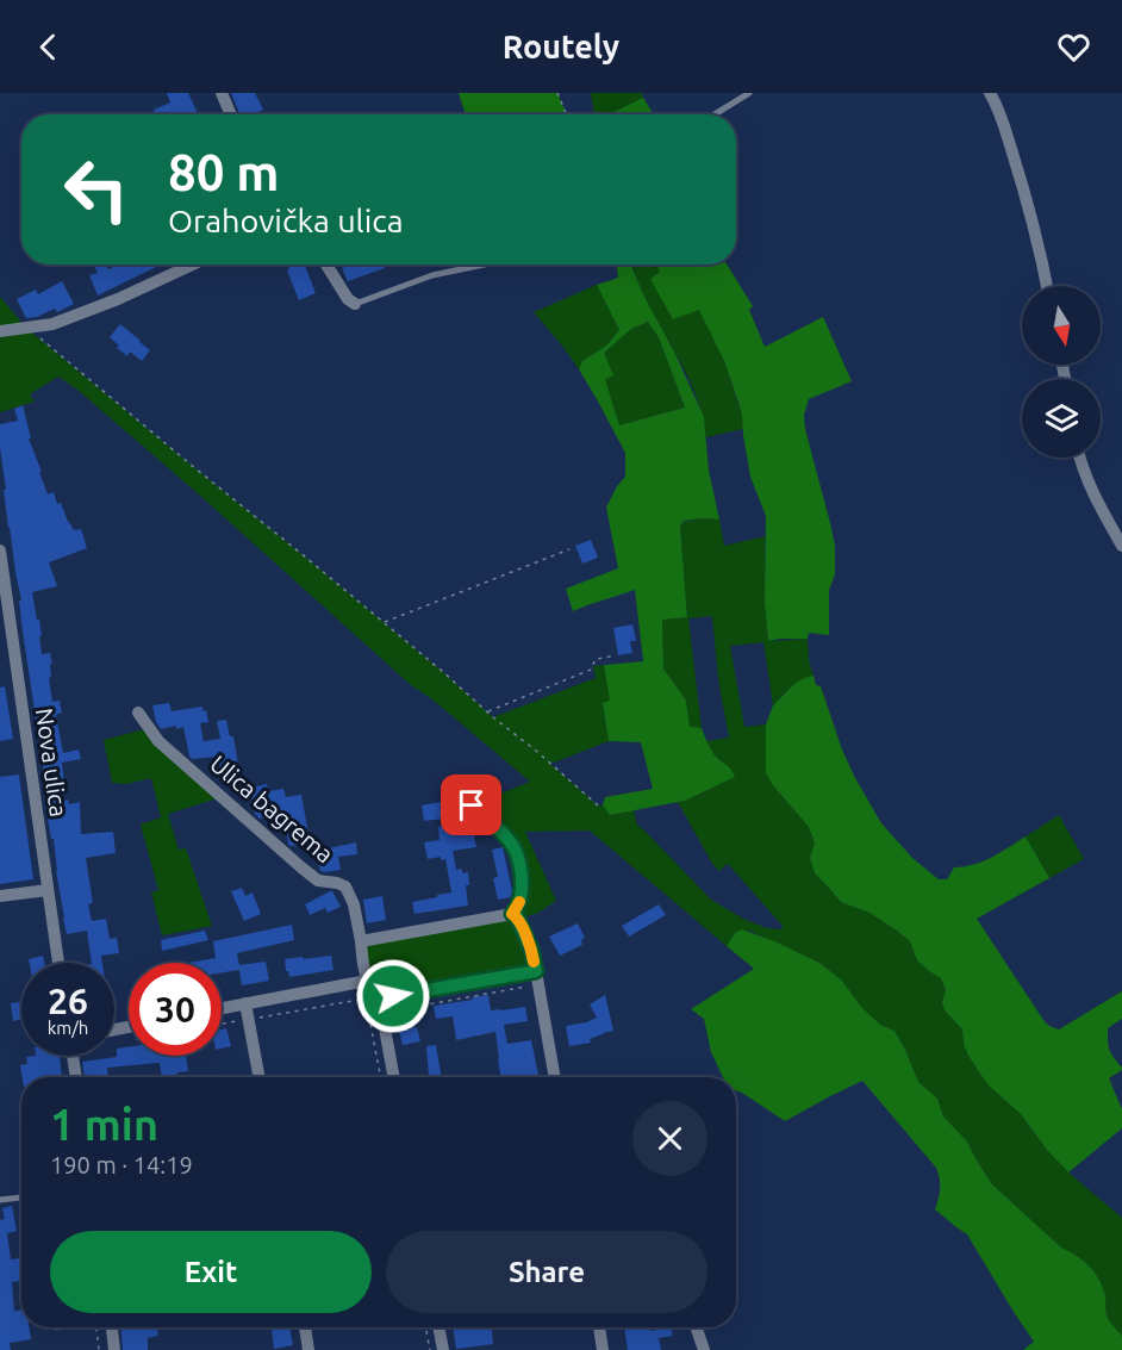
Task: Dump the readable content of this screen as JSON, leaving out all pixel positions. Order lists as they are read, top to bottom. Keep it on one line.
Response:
{"streets":{"street":["Nova ulica","Ulica bagrema"]},"north":"bottom","page":{"header":"Routely","turn":["80 m","Orahovička ulica"],"speed":"26 km/h","limit":"30","heading":["1 min","190 m · 14:19"],"buttons":["Exit","Share"]}}
